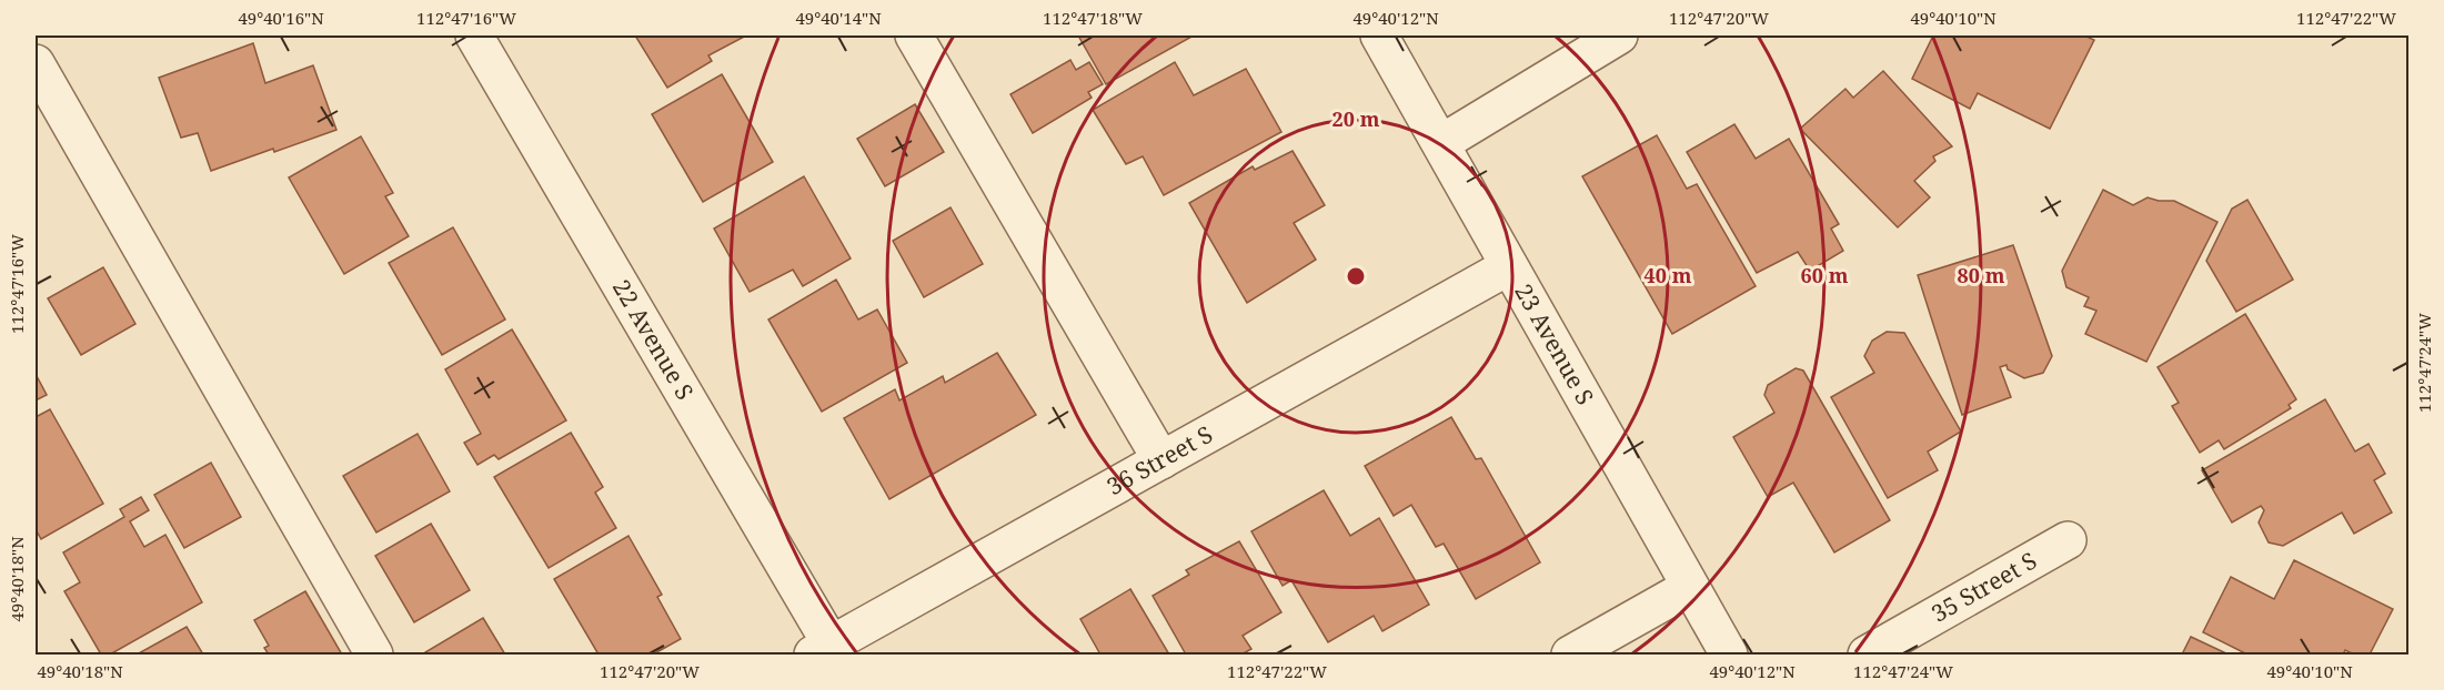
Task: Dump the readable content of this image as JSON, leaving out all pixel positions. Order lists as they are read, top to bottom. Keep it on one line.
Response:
{"streets":{"street":["22 Avenue S","23 Avenue S","36 Street S","35 Street S"]},"crossings":[["22 Avenue S","36 Street S"],["23 Avenue S","36 Street S"]],"coordinates":["49°40'16\"N","112°47'16\"W","49°40'14\"N","112°47'18\"W","49°40'12\"N","112°47'20\"W","49°40'10\"N","112°47'22\"W","112°47'24\"W","49°40'18\"N"],"rings":["20 m","40 m","60 m","80 m"]}
